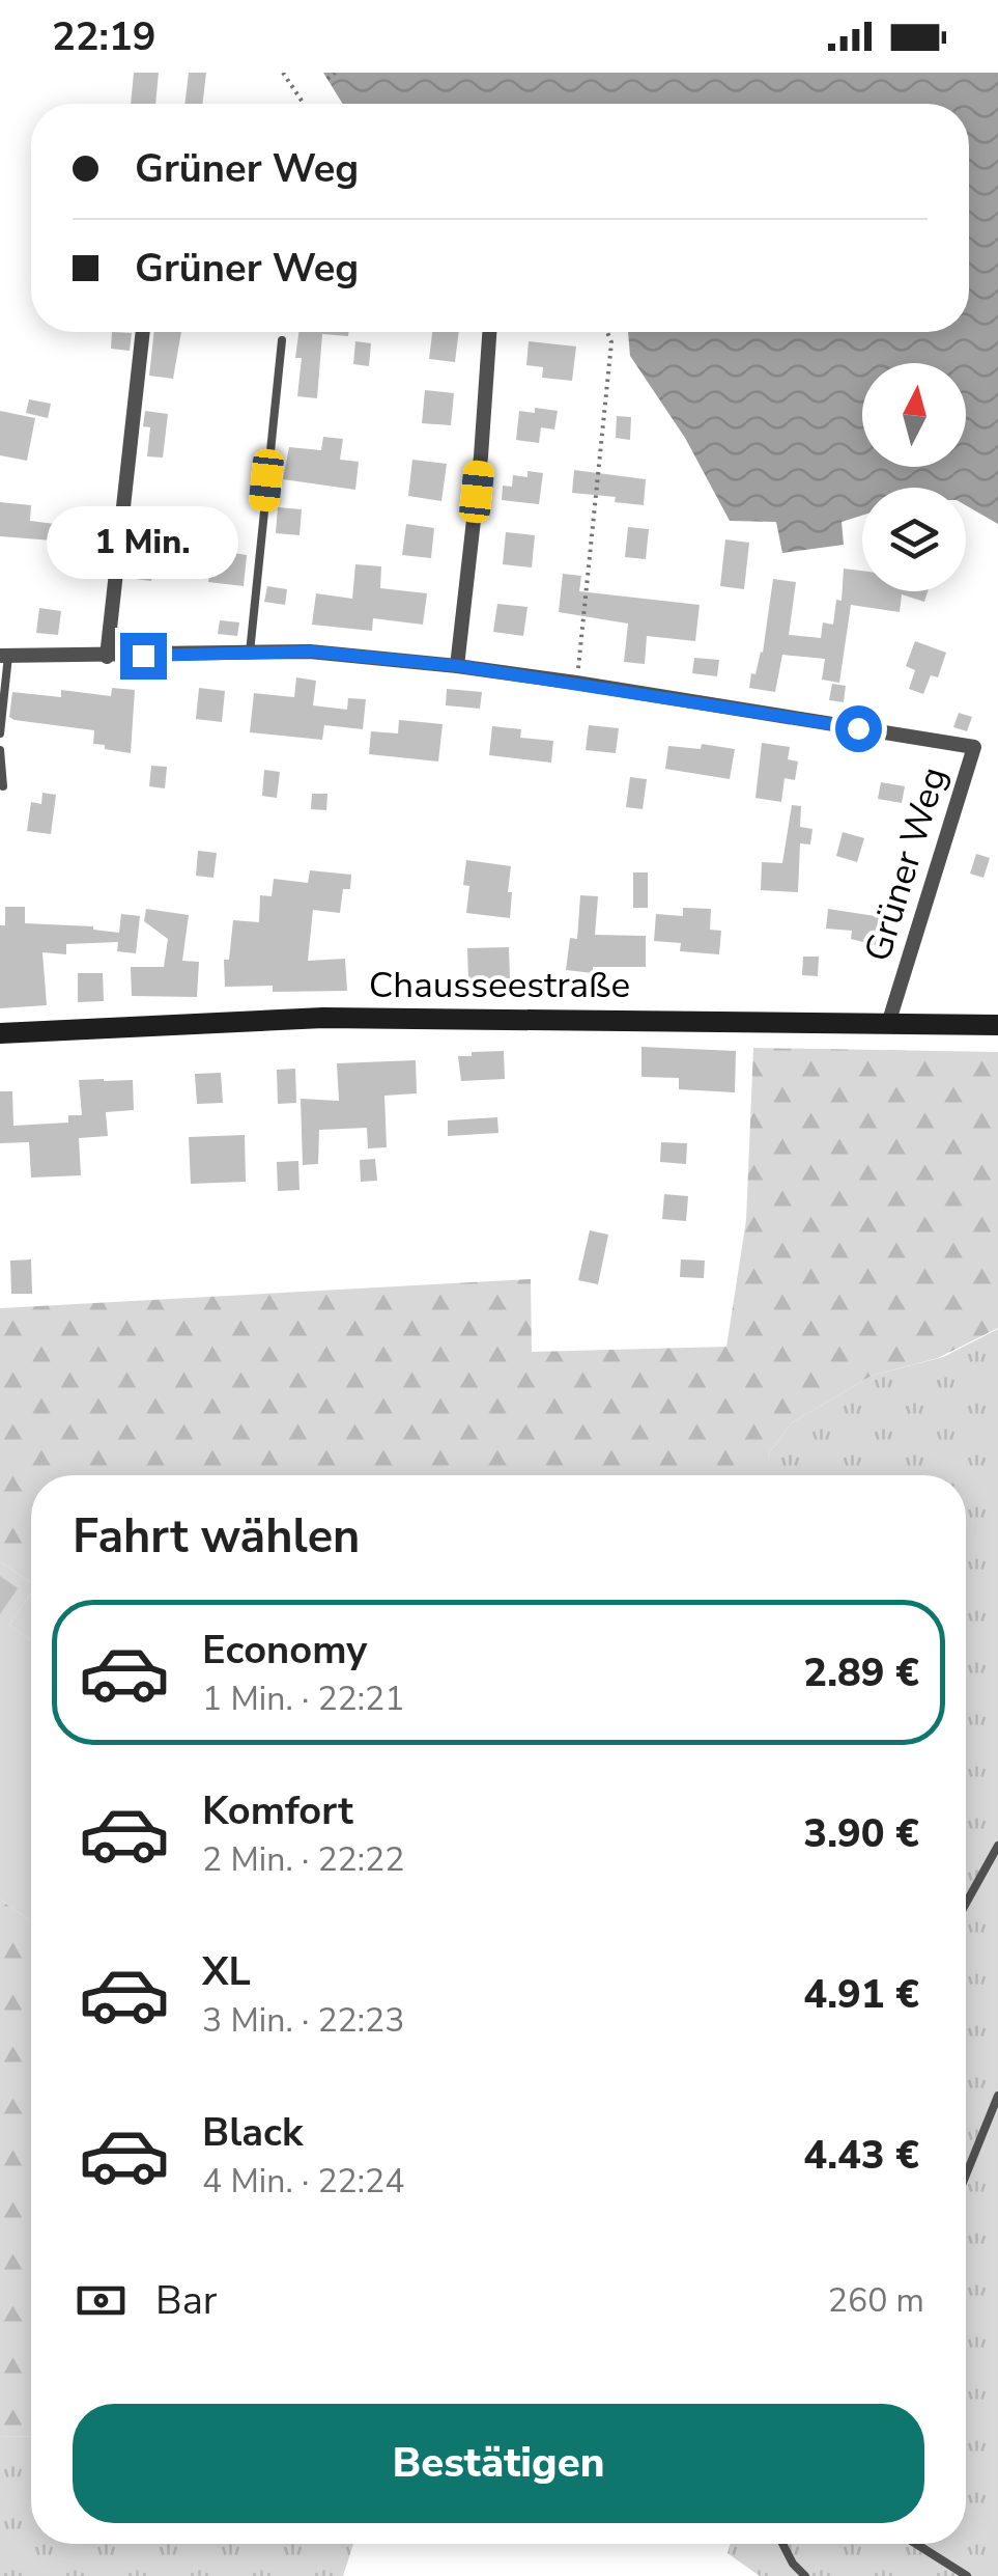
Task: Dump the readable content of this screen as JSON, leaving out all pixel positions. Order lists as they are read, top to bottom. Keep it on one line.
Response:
{"streets":{"main road":["Chausseestraße"],"street":["Grüner Weg"]},"crossings":[["Grüner Weg","Chausseestraße"]],"north":"top","page":{"status":"22:19","banner":["Grüner Weg","Grüner Weg"],"bubble":"1 Min.","heading":"Fahrt wählen","list":[{"name":"Economy","note":"1 Min. · 22:21","value":"2.89 €"},{"name":"Komfort","note":"2 Min. · 22:22","value":"3.90 €"},{"name":"XL","note":"3 Min. · 22:23","value":"4.91 €"},{"name":"Black","note":"4 Min. · 22:24","value":"4.43 €"}],"pay":["Bar","260 m"],"buttons":"Bestätigen"}}
